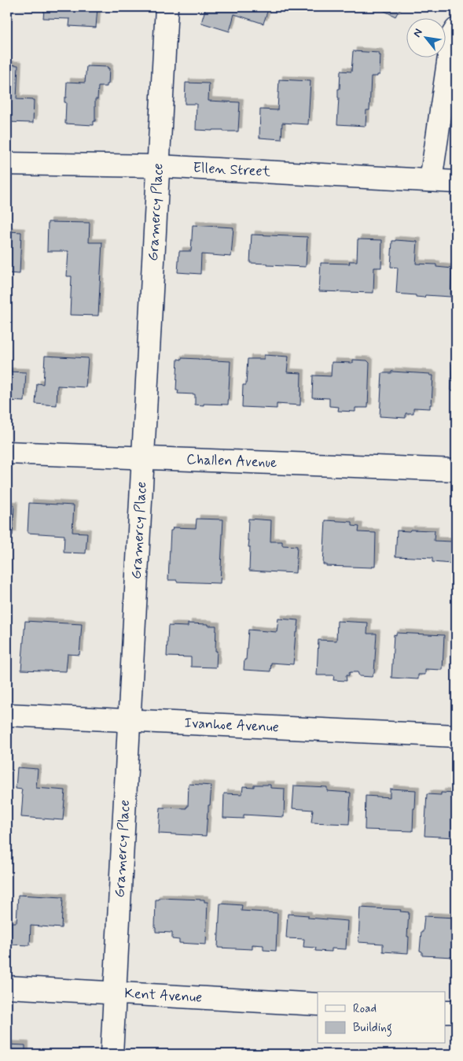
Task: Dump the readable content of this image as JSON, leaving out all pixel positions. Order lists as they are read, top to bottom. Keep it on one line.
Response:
{"streets":{"street":["Ellen Street","Gramercy Place","Challen Avenue","Ivanhoe Avenue","Kent Avenue"]},"crossings":[["Ellen Street","Gramercy Place"],["Gramercy Place","Challen Avenue"],["Gramercy Place","Ivanhoe Avenue"],["Gramercy Place","Kent Avenue"]],"legend":["Road","Building"],"north":"top left"}
